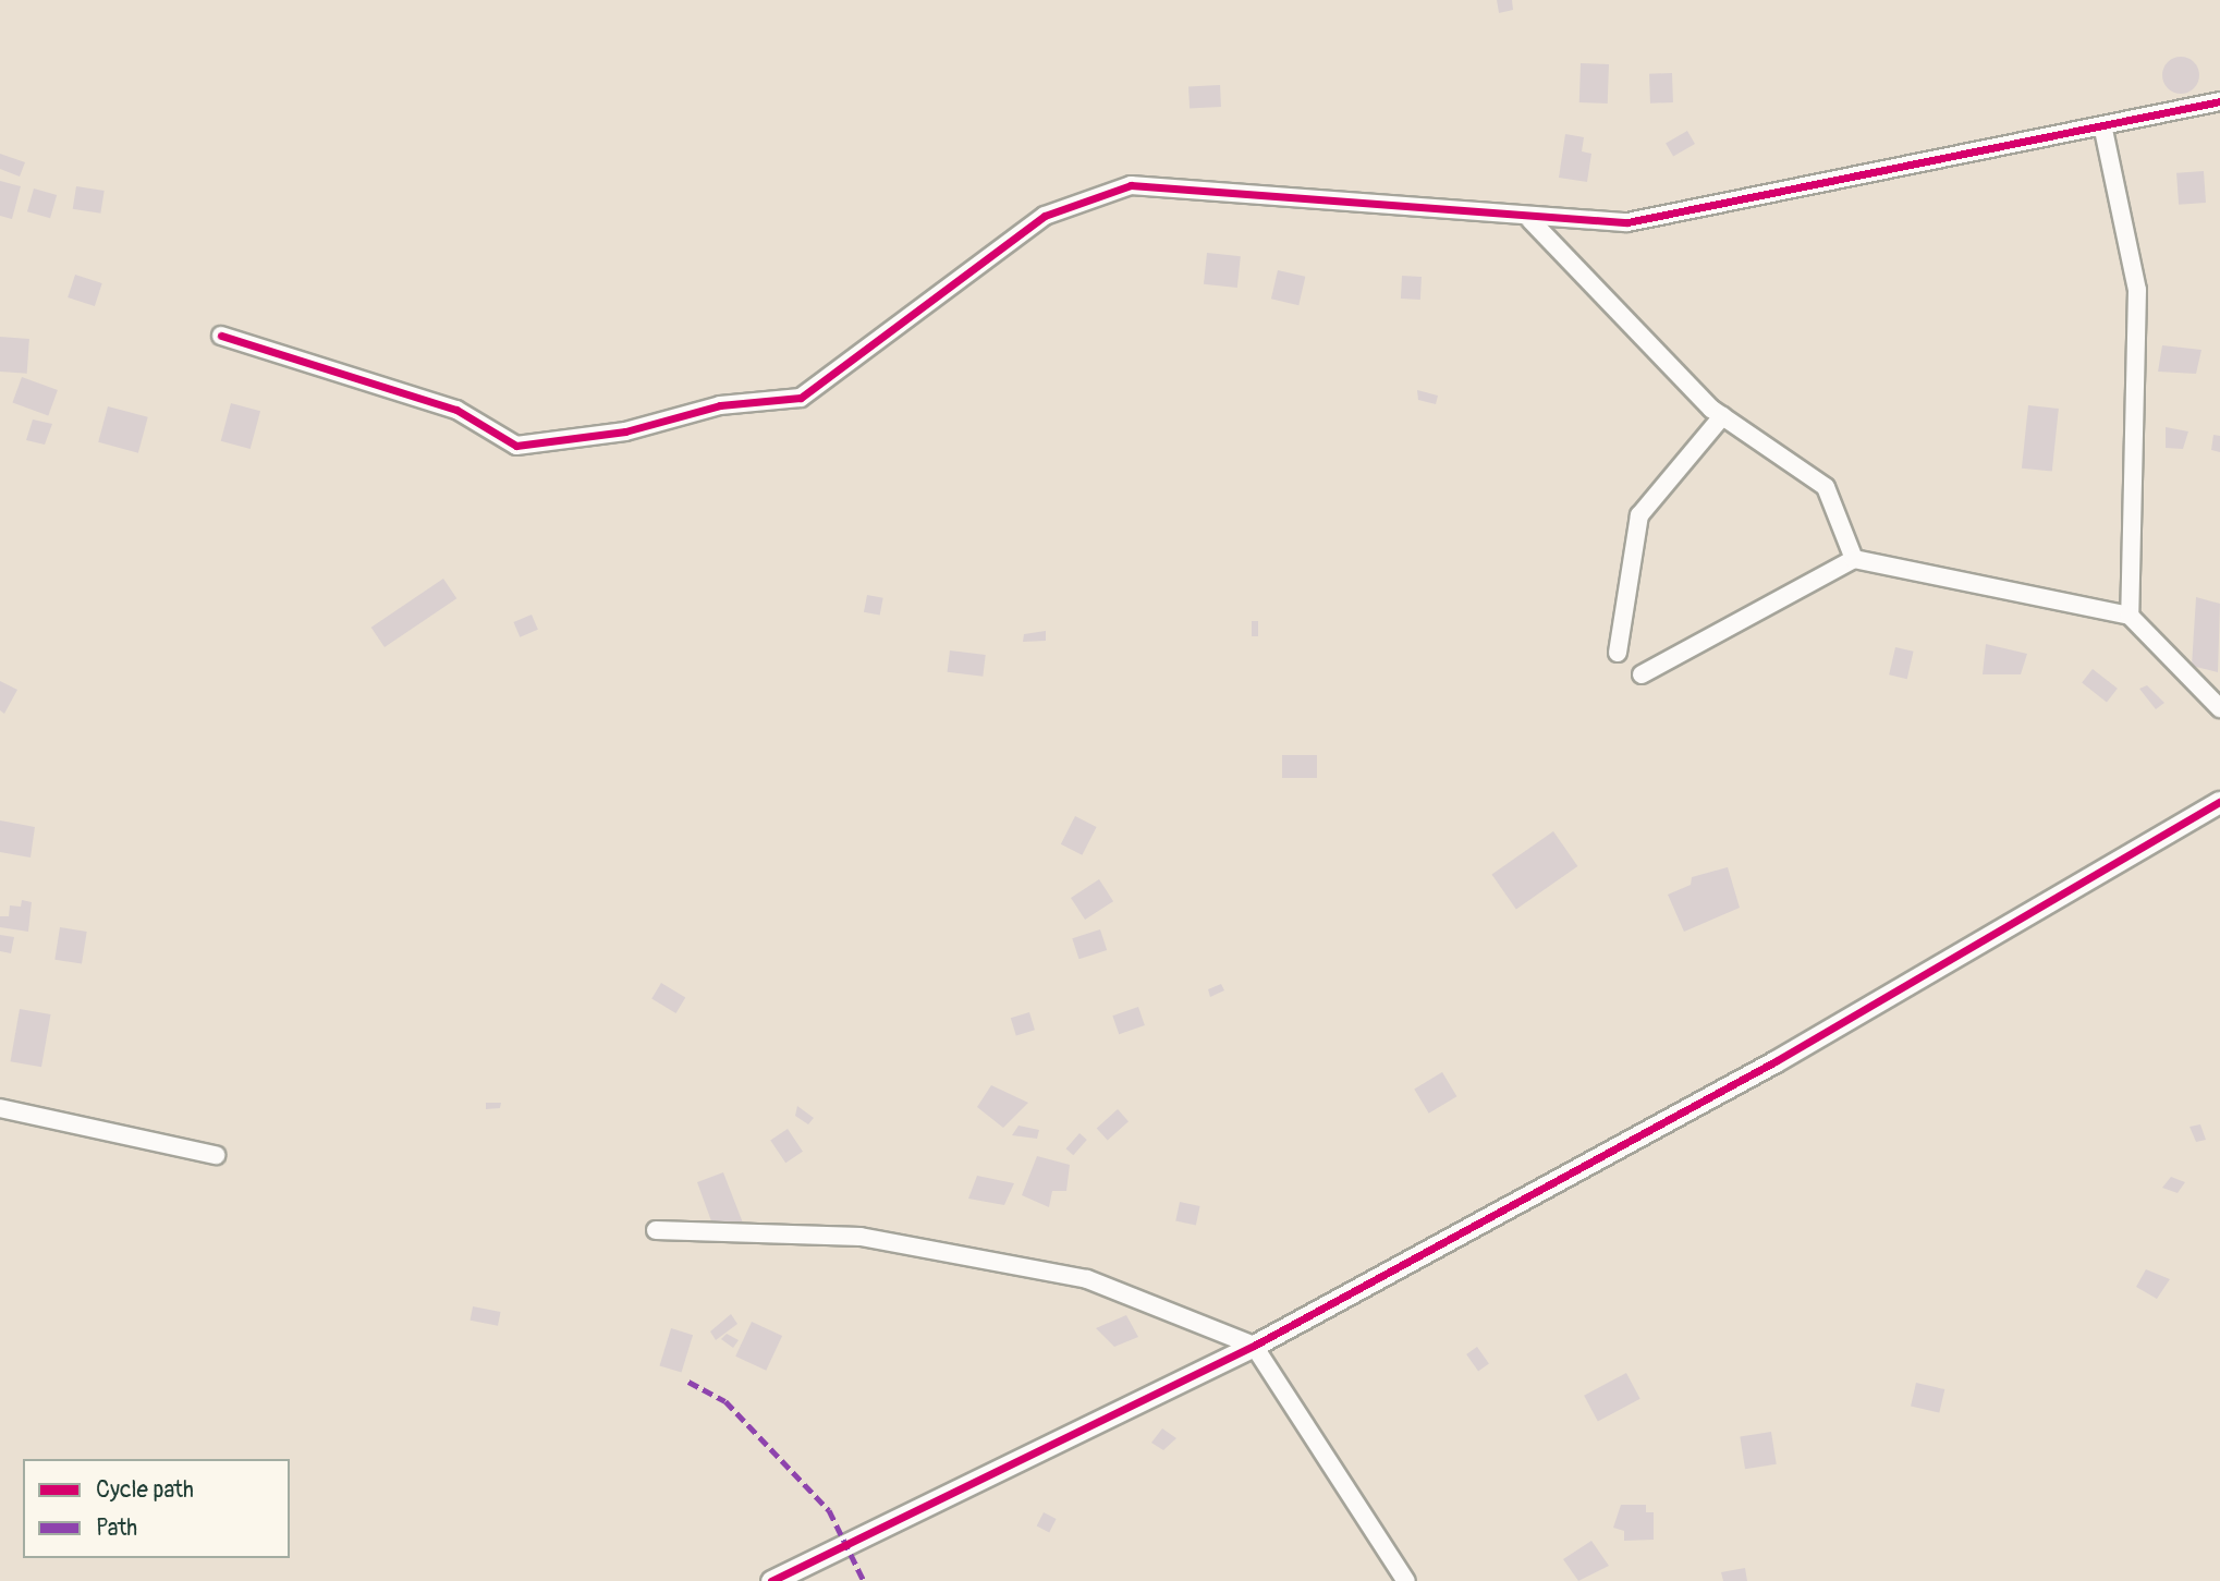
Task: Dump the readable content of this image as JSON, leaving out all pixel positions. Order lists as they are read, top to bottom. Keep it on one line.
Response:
{"legend":["Cycle path","Path"]}
